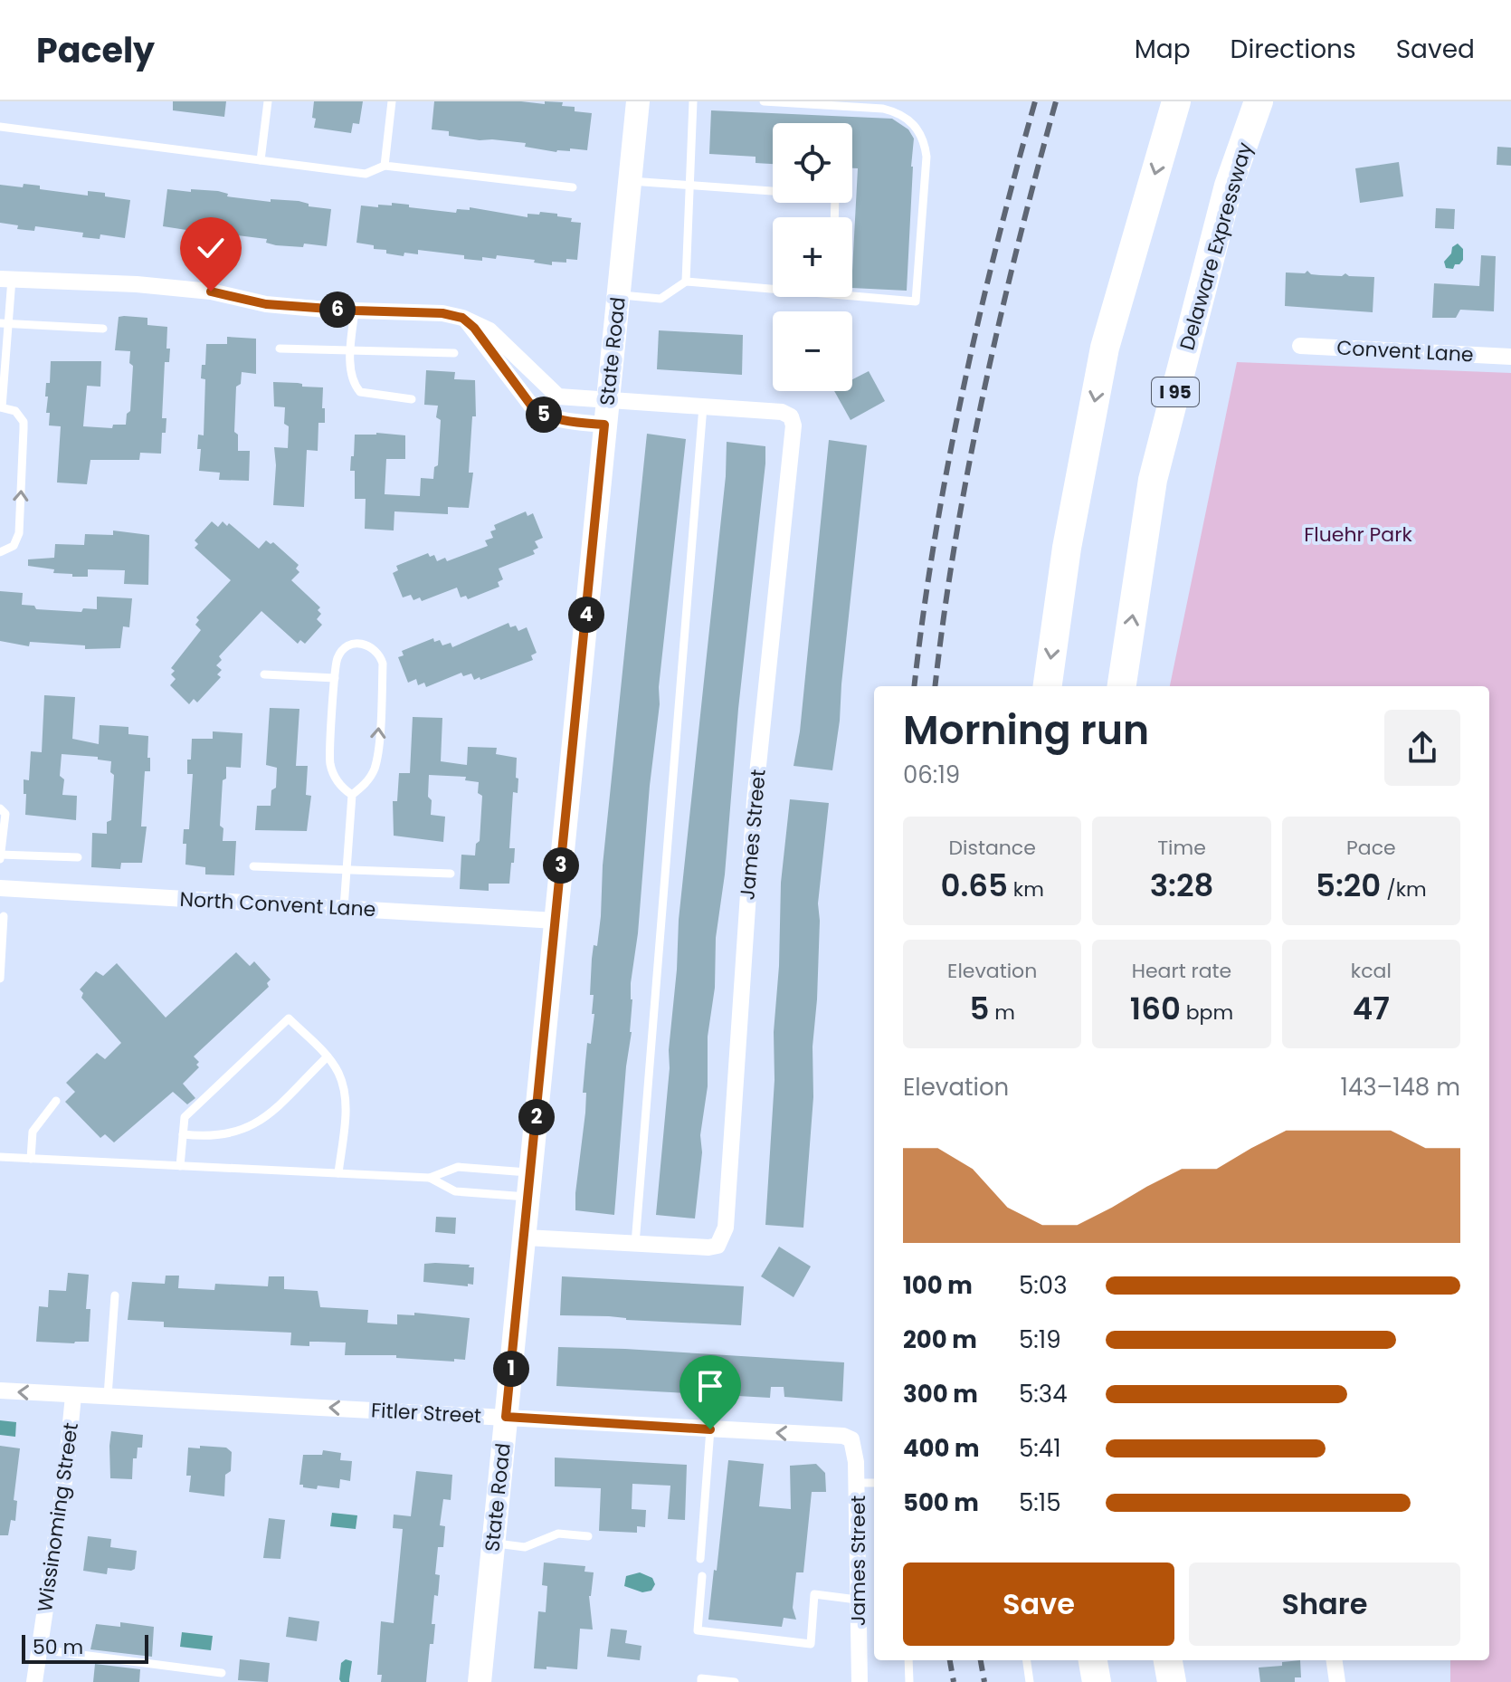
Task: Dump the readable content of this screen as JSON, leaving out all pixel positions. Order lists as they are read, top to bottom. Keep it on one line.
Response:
{"streets":{"highway":["Delaware Expressway","I 95"],"main road":["State Road"],"street":["Convent Lane","James Street","North Convent Lane","Fitler Street","Wissinoming Street"]},"crossings":[["State Road","James Street"],["State Road","North Convent Lane"],["State Road","Fitler Street"],["James Street","Fitler Street"],["Fitler Street","Wissinoming Street"]],"one_way":["Fitler Street"],"parks":["Fluehr Park"],"scale_bar":"50 m","page":{"header":"Pacely","nav":["Map","Directions","Saved"],"map_buttons":["+","−"],"pins":["6","5","4","3","2","1"],"heading":["Morning run","06:19"],"stats":[["Distance","0.65 km"],["Time","3:28"],["Pace","5:20 /km"],["Elevation","5 m"],["Heart rate","160 bpm"],["kcal","47"]],"chart":["Elevation","143–148 m"],"list":[{"name":"100 m","note":"5:03"},{"name":"200 m","note":"5:19"},{"name":"300 m","note":"5:34"},{"name":"400 m","note":"5:41"},{"name":"500 m","note":"5:15"}],"buttons":["Save","Share"],"scale":"50 m"}}
